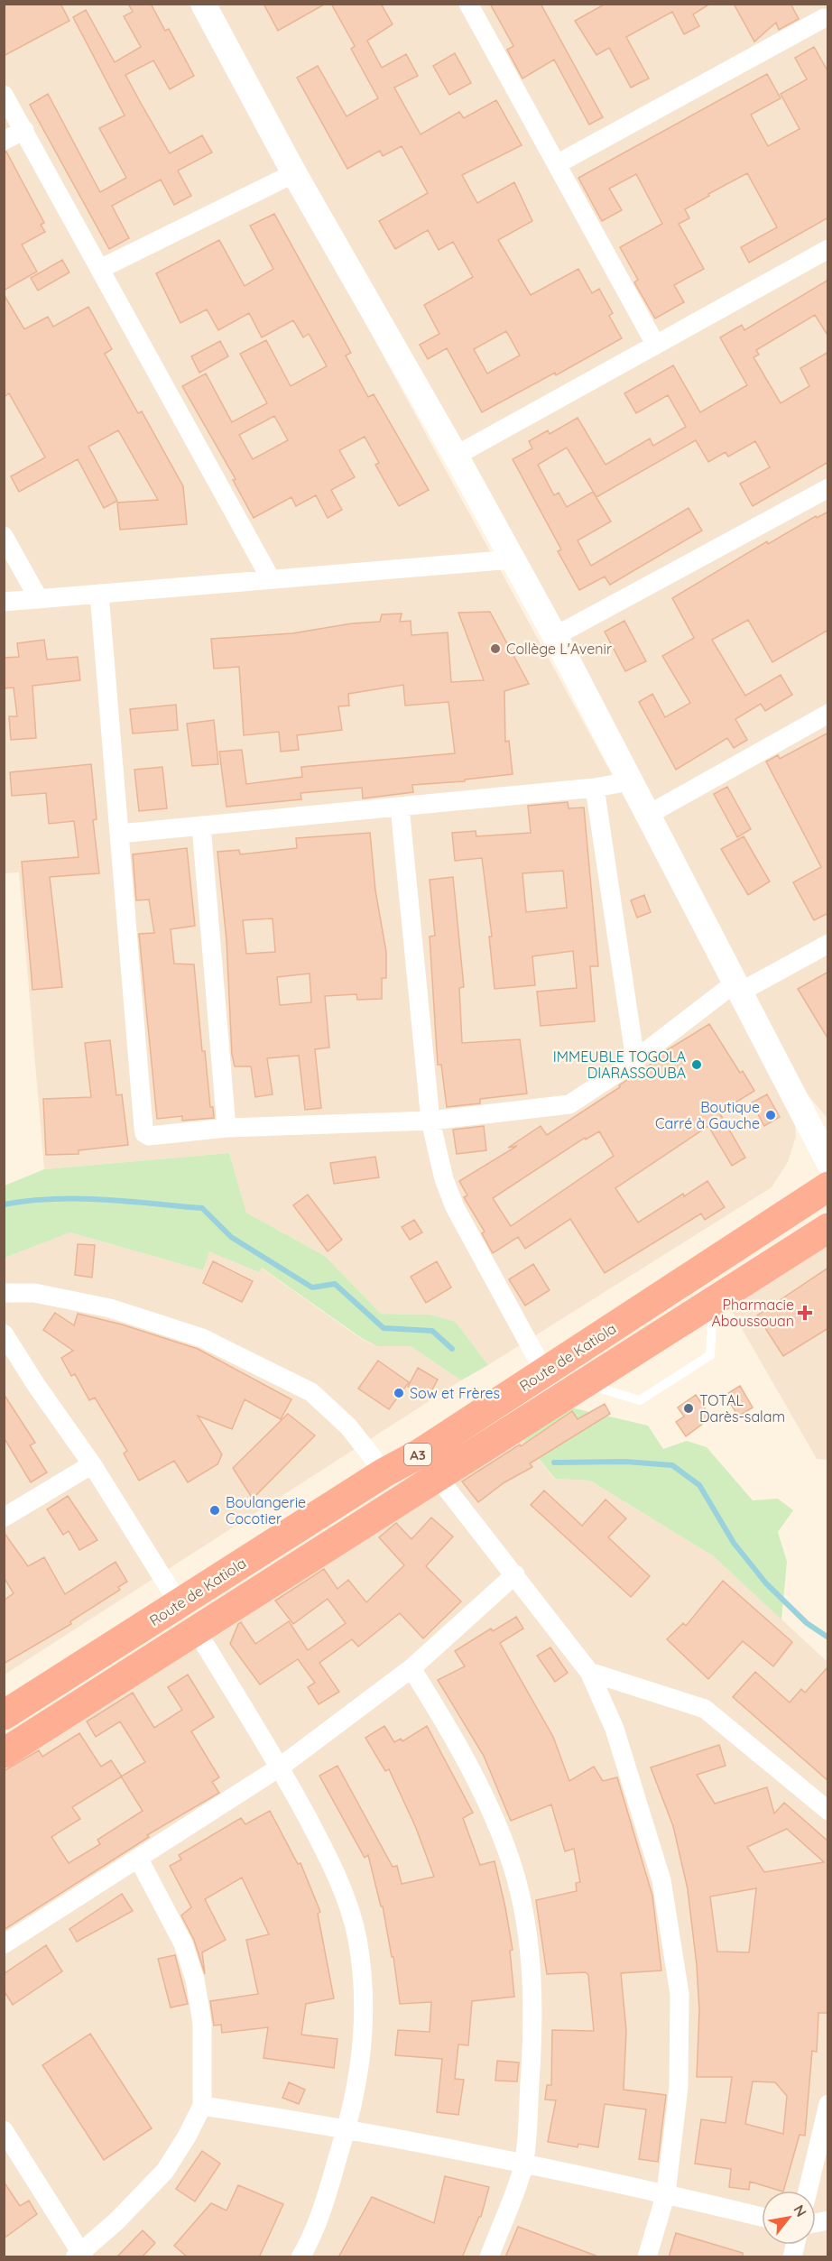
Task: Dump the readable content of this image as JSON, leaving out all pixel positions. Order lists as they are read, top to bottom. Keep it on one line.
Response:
{"streets":{"highway":["Route de Katiola","A3"]},"places":{"other":["Collège L'Avenir","IMMEUBLE TOGOLA DIARASSOUBA","Boutique Carré à Gauche","Sow et Frères","TOTAL Darès-salam","Boulangerie Cocotier"],"health":["Pharmacie Aboussouan"]},"north":"top right"}
